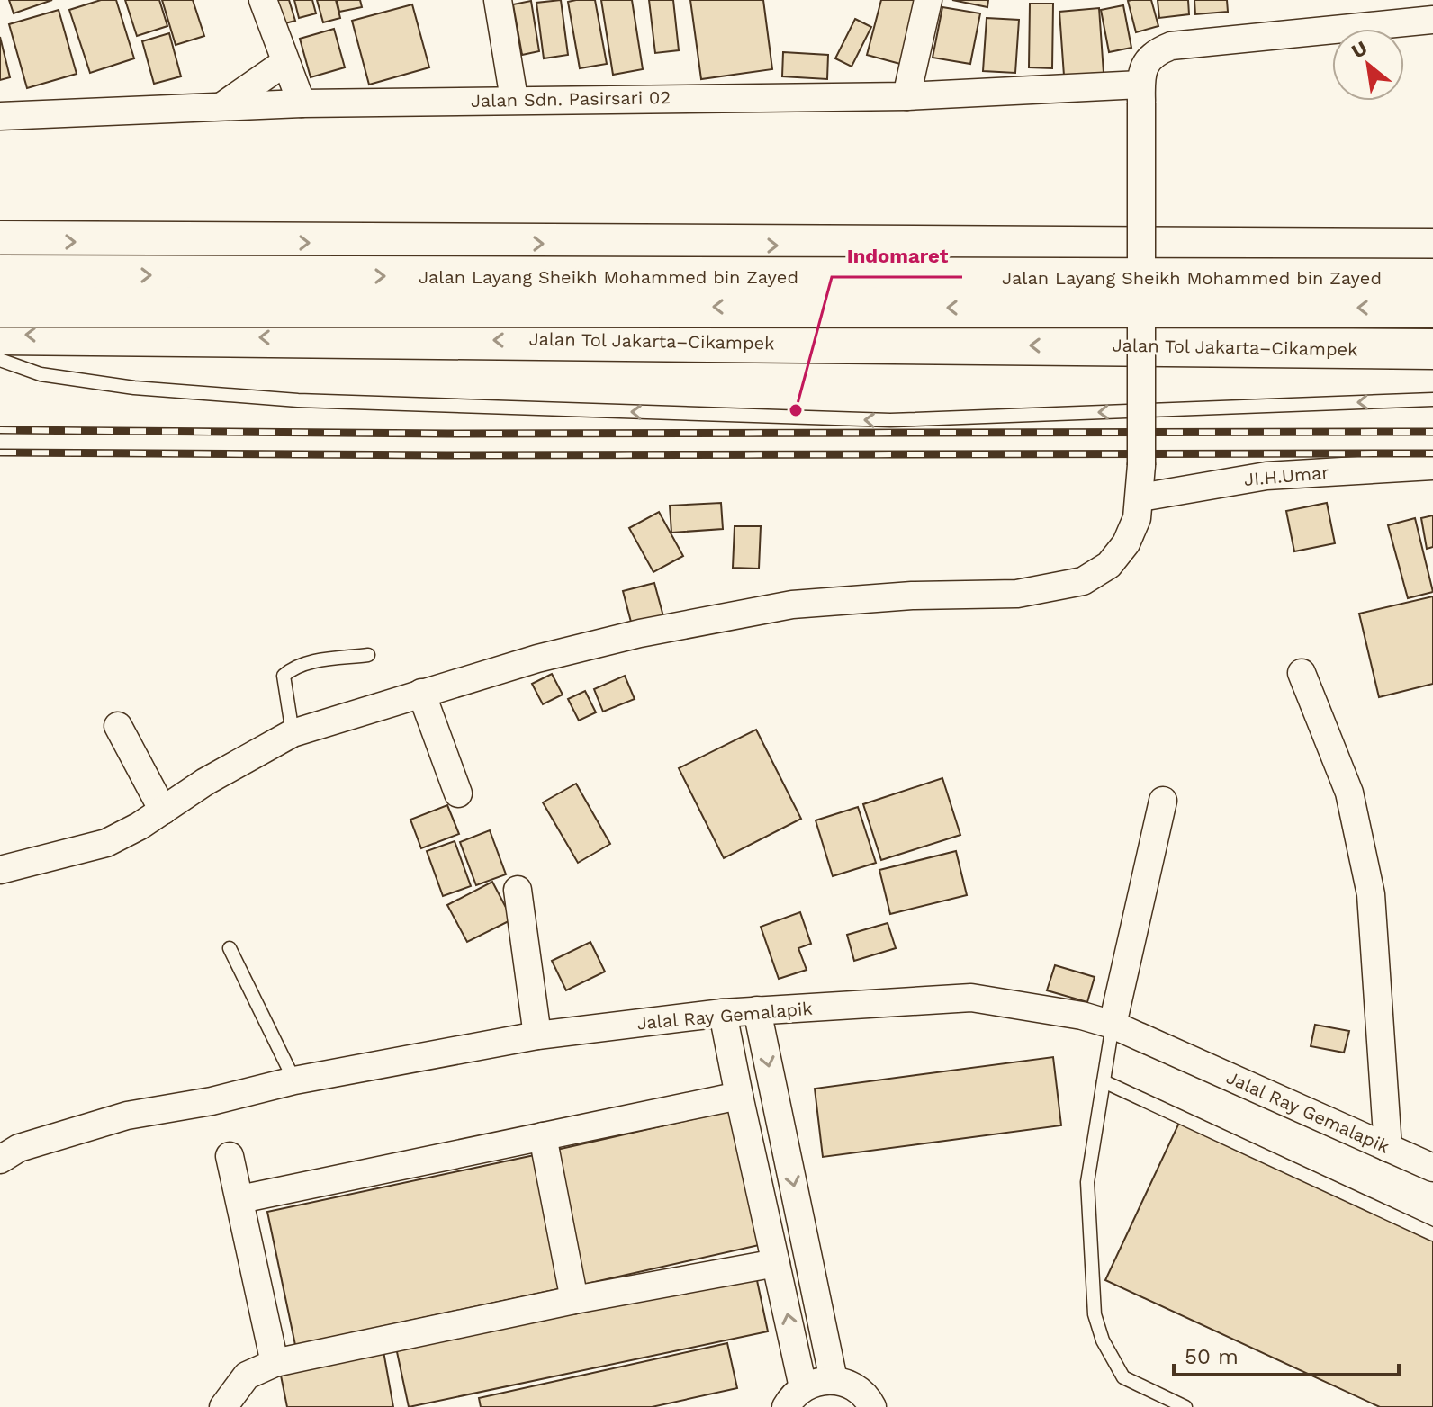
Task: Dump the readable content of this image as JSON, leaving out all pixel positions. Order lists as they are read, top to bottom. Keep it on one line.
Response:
{"streets":{"highway":["Jalan Layang Sheikh Mohammed bin Zayed","Jalan Tol Jakarta–Cikampek"],"street":["Jalan Sdn. Pasirsari 02","JI.H.Umar","Jalal Ray Gemalapik"]},"places":["Indomaret"],"scale_bar":"50 m","north":"top left"}
